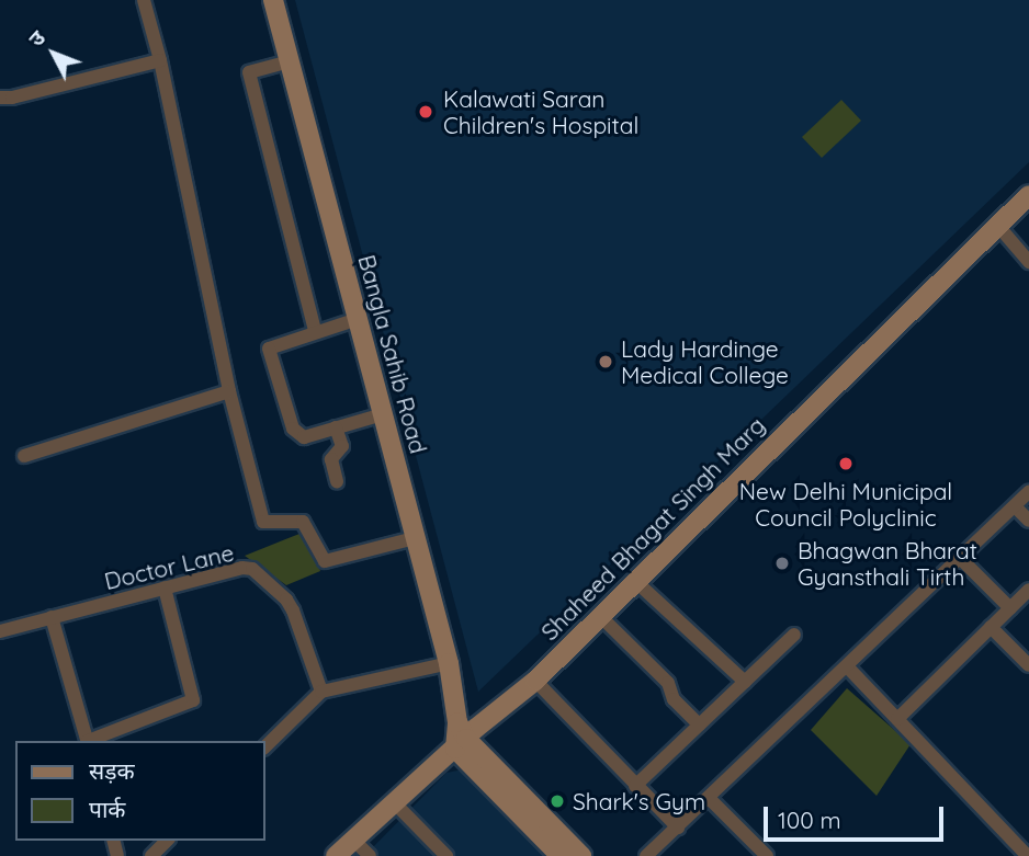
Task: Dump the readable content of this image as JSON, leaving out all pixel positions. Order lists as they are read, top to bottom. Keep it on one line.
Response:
{"streets":{"street":["Bangla Sahib Road","Shaheed Bhagat Singh Marg","Doctor Lane"]},"crossings":[["Bangla Sahib Road","Shaheed Bhagat Singh Marg"]],"places":["Kalawati Saran Children's Hospital","Lady Hardinge Medical College","New Delhi Municipal Council Polyclinic","Bhagwan Bharat Gyansthali Tirth","Shark's Gym"],"legend":["सड़क","पार्क"],"scale_bar":"100 m","north":"top left"}
